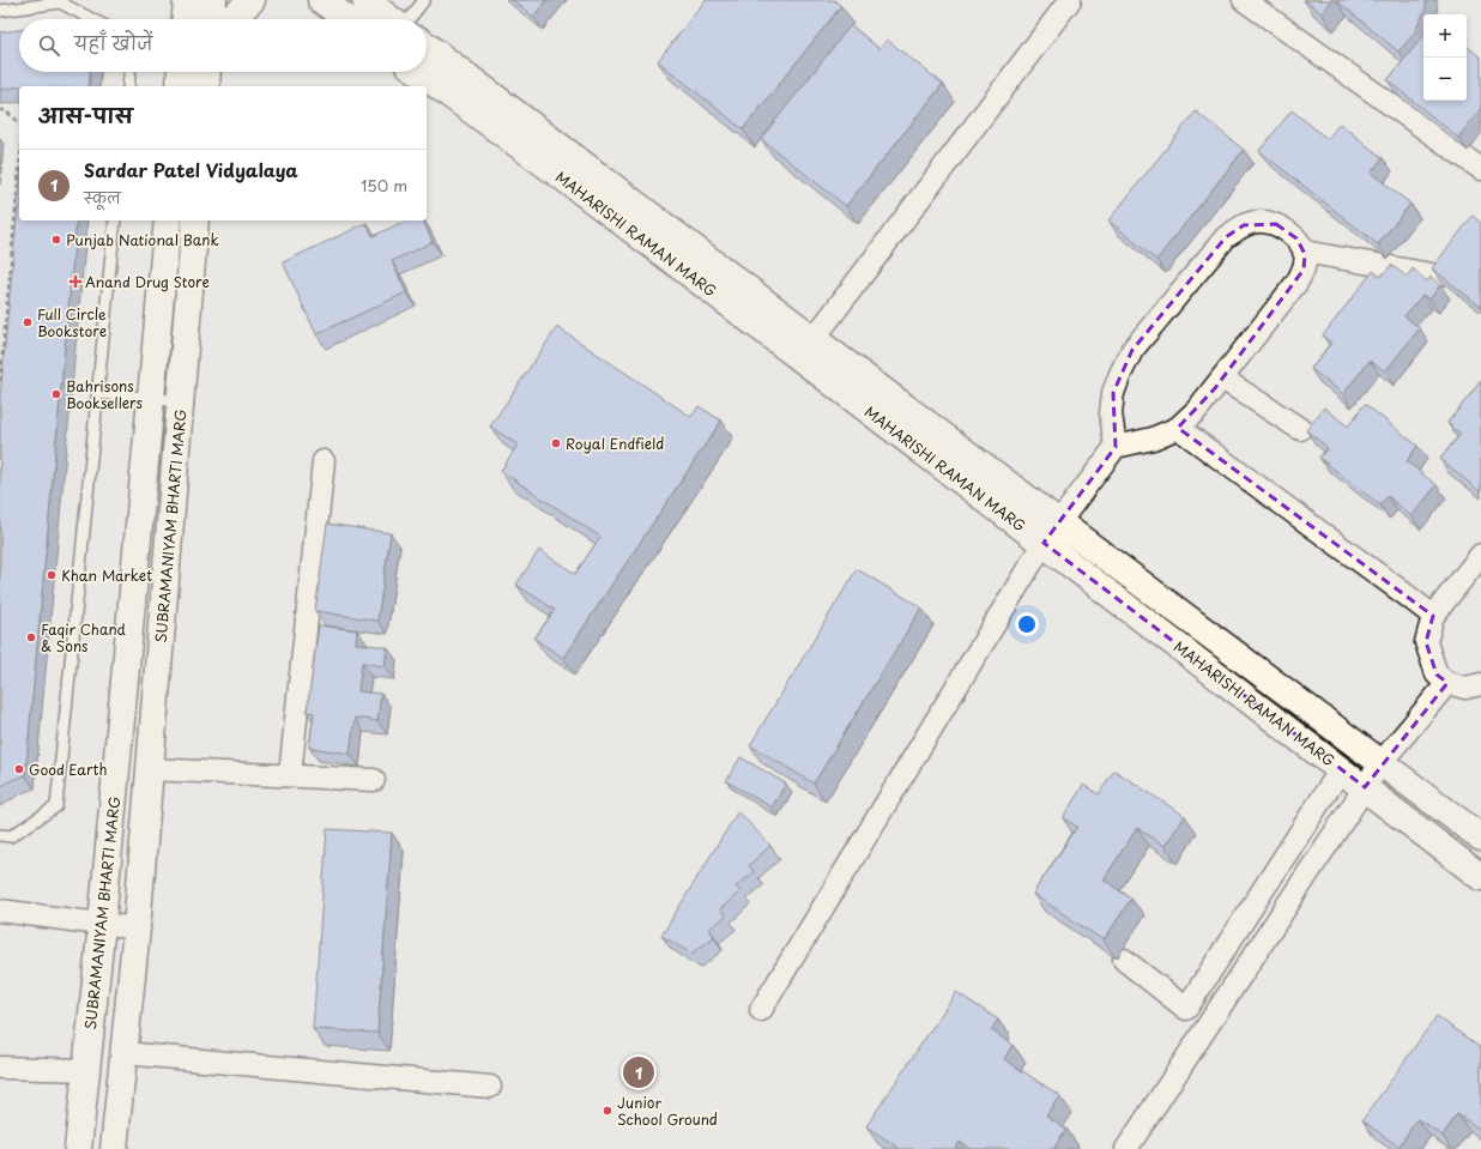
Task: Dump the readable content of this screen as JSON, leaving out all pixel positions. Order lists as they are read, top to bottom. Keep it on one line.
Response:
{"streets":{"main road":["MAHARISHI RAMAN MARG","SUBRAMANIYAM BHARTI MARG"]},"places":{"other":["Punjab National Bank","Full Circle Bookstore","Bahrisons Booksellers","Royal Endfield","Khan Market","Faqir Chand & Sons","Good Earth","Junior School Ground"],"health":["Anand Drug Store"]},"page":{"map_buttons":["+","−"],"search":"यहाँ खोजें","heading":"आस-पास","list":[{"mark":"1","name":"Sardar Patel Vidyalaya","note":"स्कूल","value":"150 m"}],"pins":"1"}}
